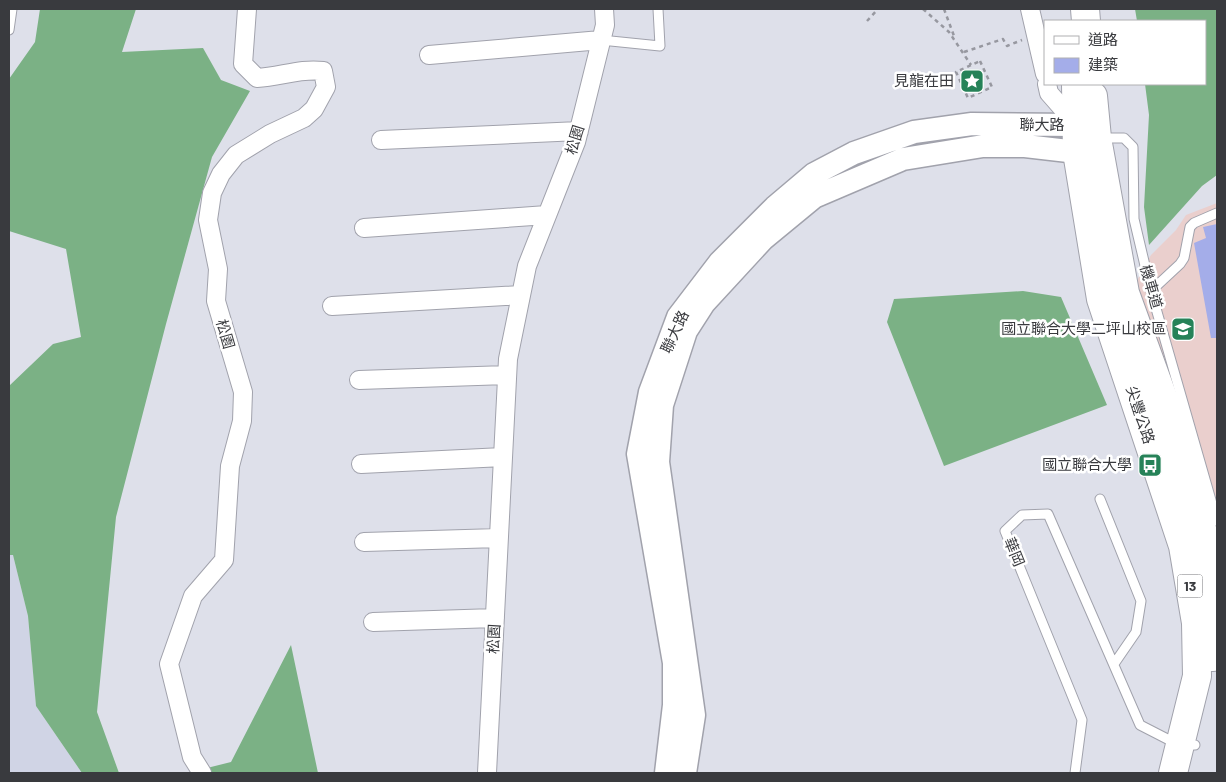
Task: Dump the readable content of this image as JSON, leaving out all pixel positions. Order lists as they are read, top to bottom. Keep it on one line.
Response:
{"streets":{"main road":["尖豐公路","13"],"street":["聯大路","松園"],"lane":["機車道","華岡"]},"crossings":[["聯大路","機車道"],["聯大路","尖豐公路"],["機車道","尖豐公路"],["尖豐公路","華岡"]],"places":{"place":["見龍在田"],"school or university":["國立聯合大學二坪山校區"],"bus stop":["國立聯合大學"]},"legend":["道路","建築"]}
